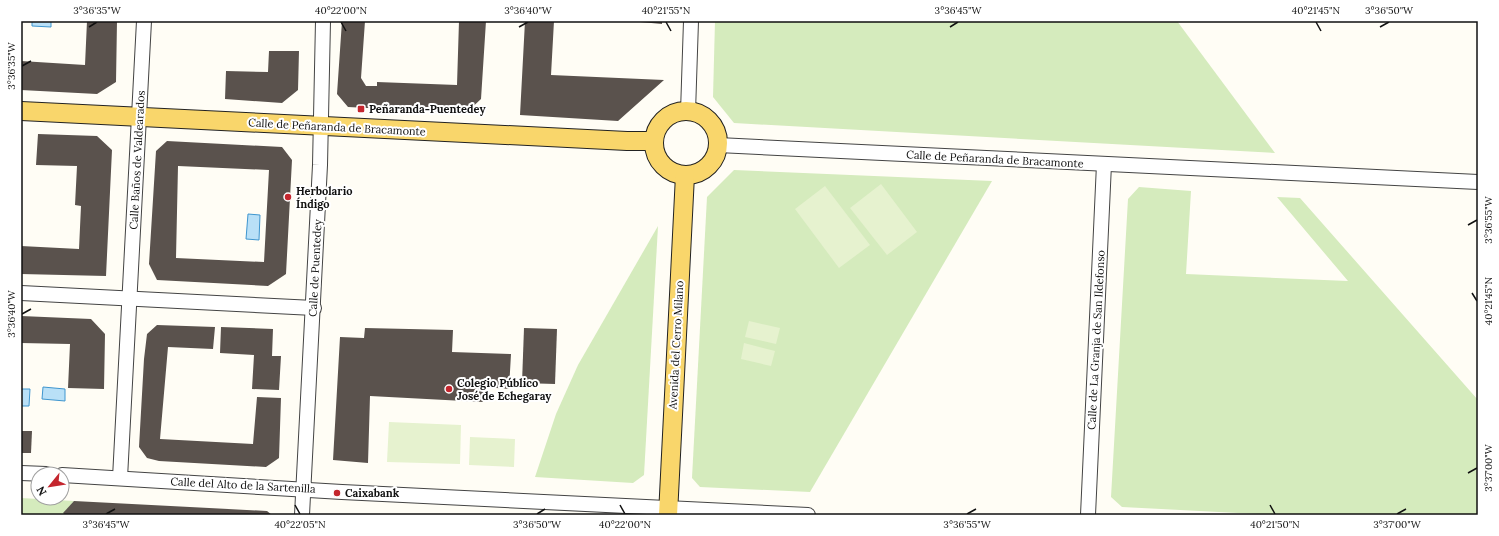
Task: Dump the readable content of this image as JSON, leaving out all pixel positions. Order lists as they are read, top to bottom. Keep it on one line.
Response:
{"streets":{"main road":["Calle de Peñaranda de Bracamonte","Avenida del Cerro Milano"],"street":["Calle Baños de Valdearados","Calle de Puentedey","Calle de La Granja de San Ildefonso","Calle del Alto de la Sartenilla"]},"crossings":[["Calle de Peñaranda de Bracamonte","Calle Baños de Valdearados"],["Calle de Peñaranda de Bracamonte","Calle de Puentedey"],["Calle de Peñaranda de Bracamonte","Calle de La Granja de San Ildefonso"],["Calle de Peñaranda de Bracamonte","Avenida del Cerro Milano"],["Calle Baños de Valdearados","Calle del Alto de la Sartenilla"],["Calle de Puentedey","Calle del Alto de la Sartenilla"],["Avenida del Cerro Milano","Calle del Alto de la Sartenilla"]],"places":{"transit":["Peñaranda-Puentedey"],"other":["Herbolario Índigo","Colegio Público José de Echegaray","Caixabank"]},"north":"bottom left","coordinates":["3°36'35\"W","40°22'00\"N","3°36'40\"W","40°21'55\"N","3°36'45\"W","40°21'45\"N","3°36'50\"W","3°36'55\"W","3°37'00\"W","40°22'05\"N","40°21'50\"N"]}
